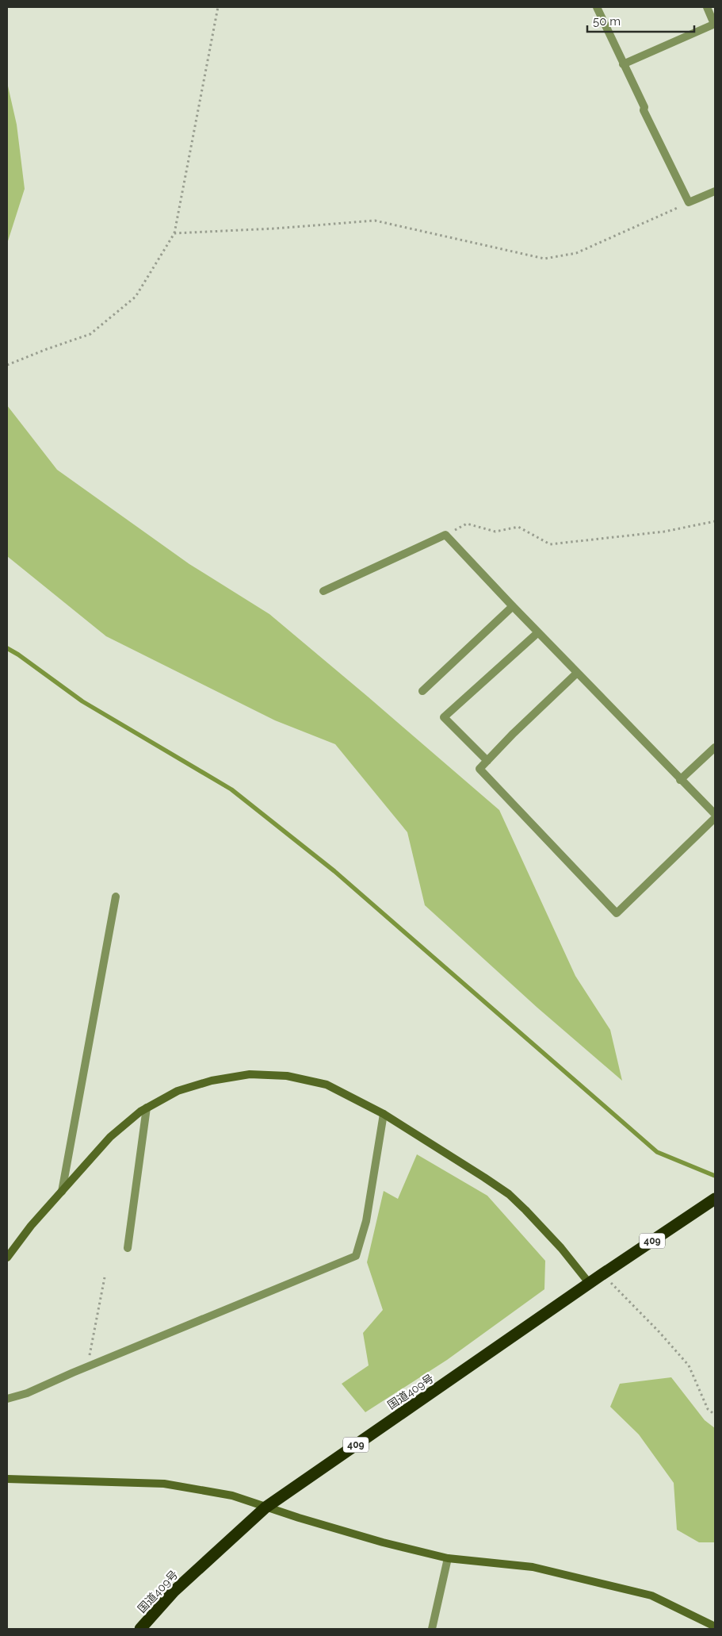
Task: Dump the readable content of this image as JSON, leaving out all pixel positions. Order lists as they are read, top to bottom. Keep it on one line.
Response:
{"streets":{"highway":["409","国道409号"]},"scale_bar":"50 m"}
